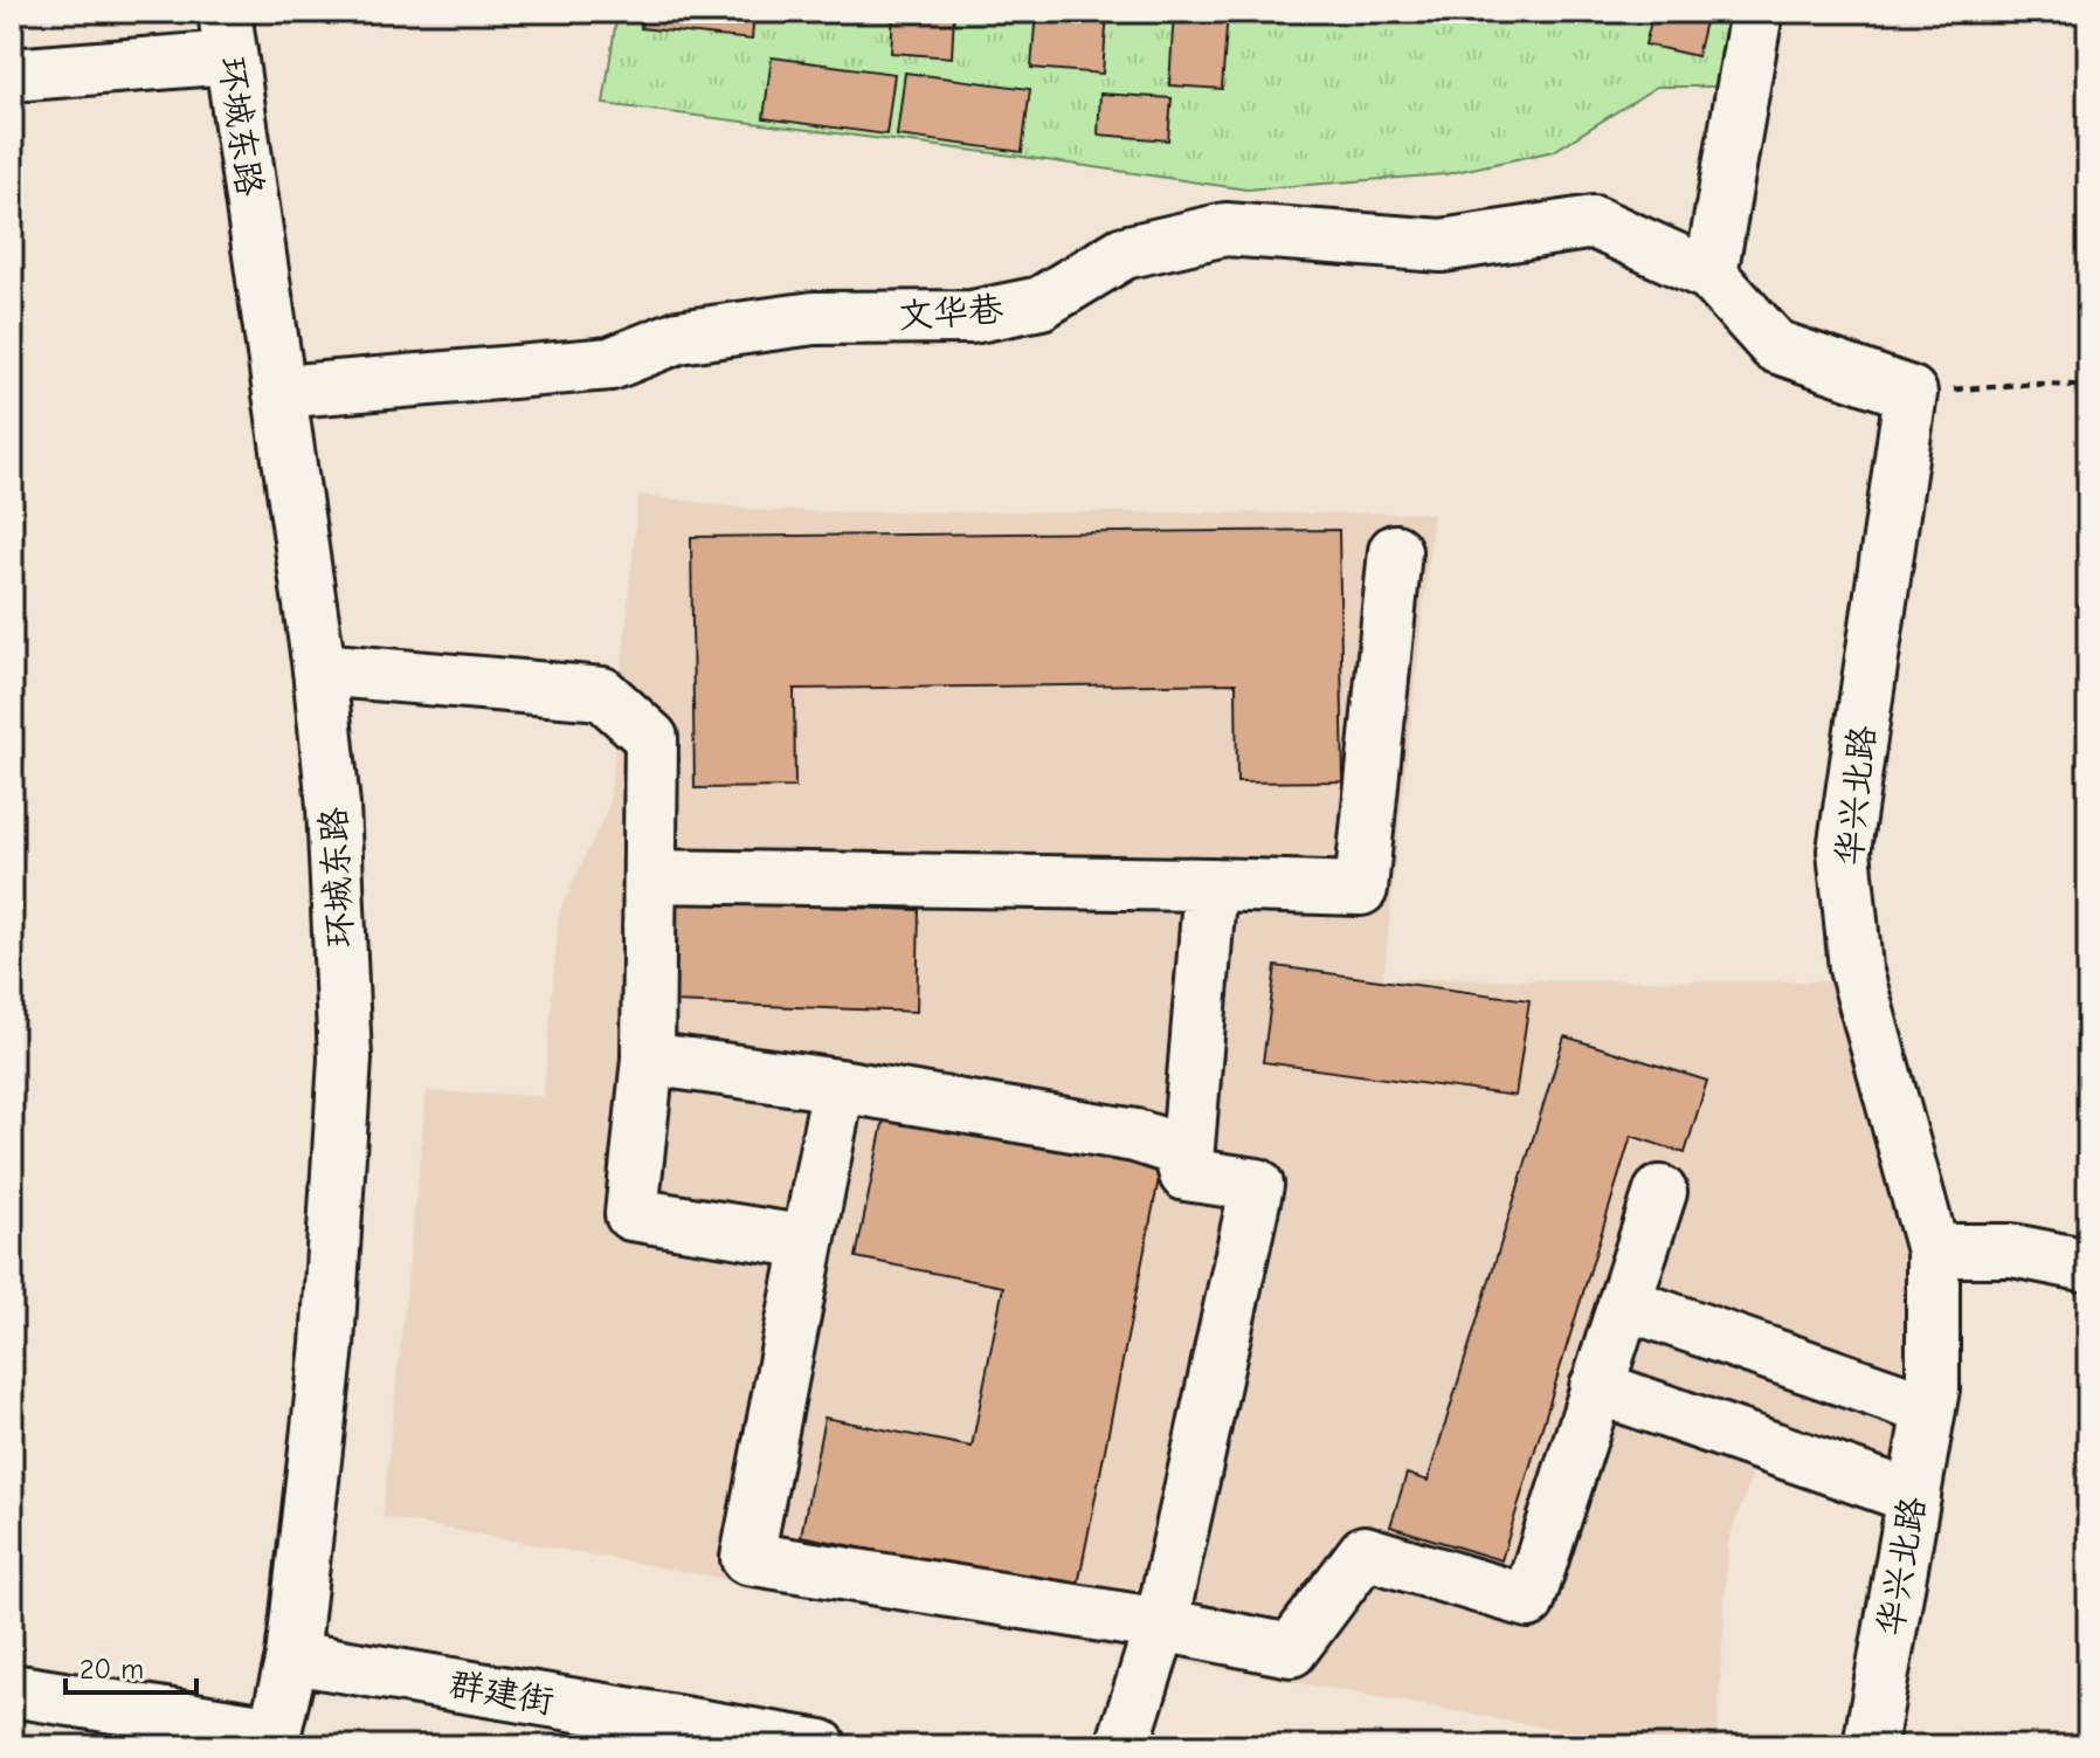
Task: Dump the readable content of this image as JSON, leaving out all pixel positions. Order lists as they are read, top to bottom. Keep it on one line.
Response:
{"streets":{"street":["环城东路","文华巷","华兴北路","群建街"]},"crossings":[["环城东路","文华巷"],["环城东路","群建街"]],"scale_bar":"20 m"}
